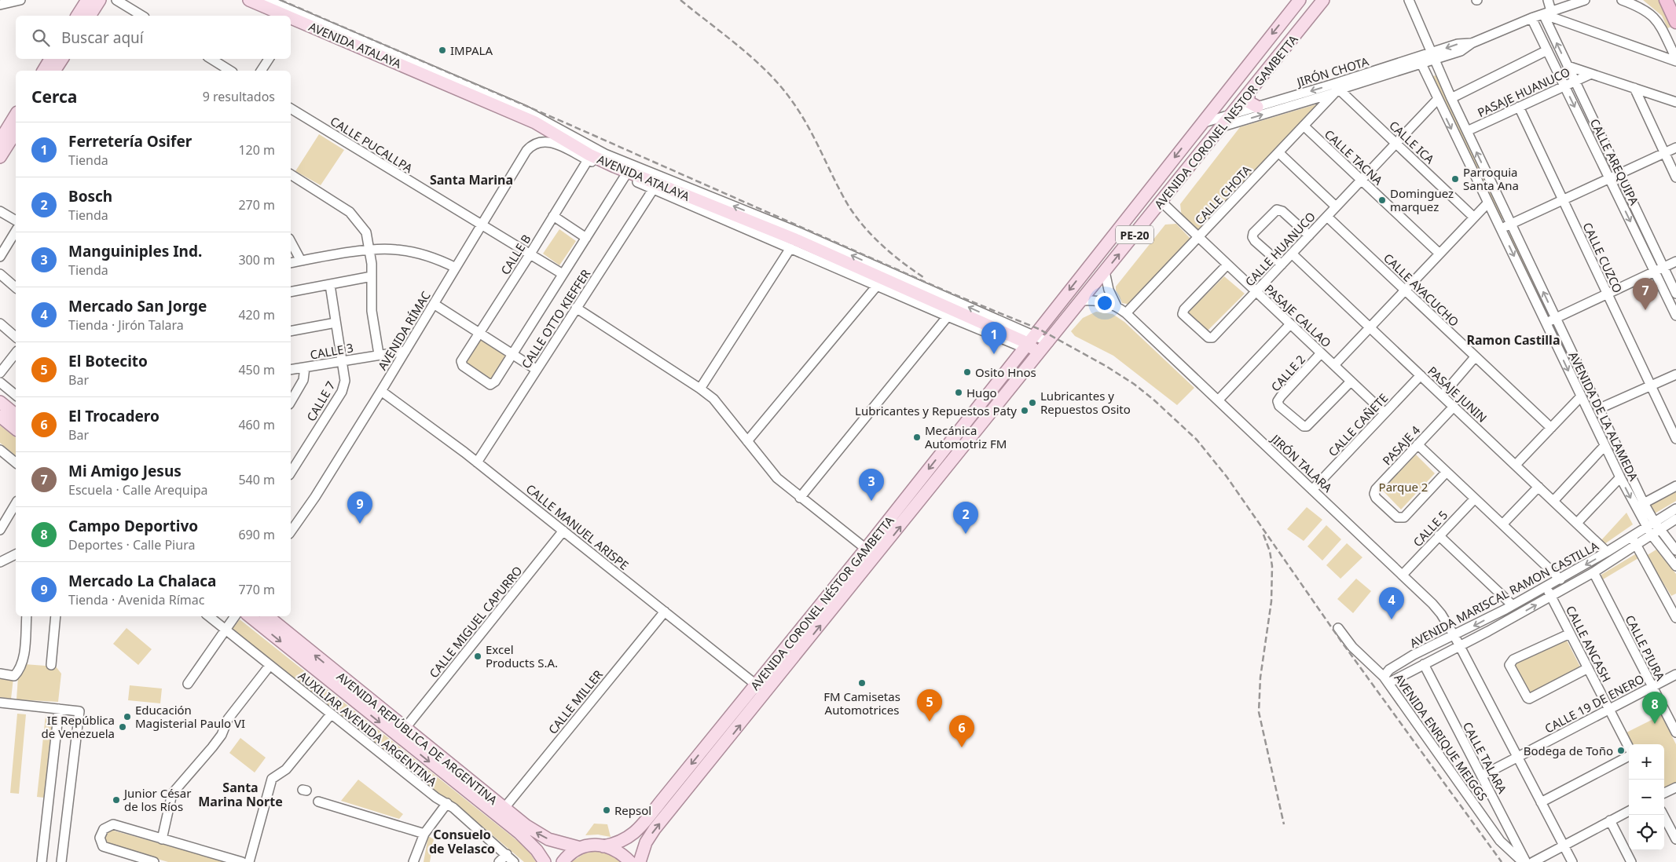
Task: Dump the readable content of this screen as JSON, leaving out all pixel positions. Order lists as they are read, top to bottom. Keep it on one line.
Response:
{"streets":{"main road":["AVENIDA ATALAYA","AVENIDA CORONEL NESTOR GAMBETTA","PE-20","AVENIDA CORONEL NÉSTOR GAMBETTA","AVENIDA REPÚBLICA DE ARGENTINA"],"street":["JIRÓN CHOTA","PASAJE HUANUCO","CALLE ICA","CALLE PUCALLPA","CALLE TACNA","CALLE AREQUIPA","CALLE CHOTA","CALLE HUANUCO","CALLE B","CALLE CUZCO","CALLE AYACUCHO","PASAJE CALLAO","CALLE OTTO KIEFFER","AVENIDA RÍMAC","CALLE 3","CALLE 2","PASAJE JUNIN","CALLE 7","AVENIDA DE LA ALAMEDA","CALLE CAÑETE","PASAJE 4","JIRÓN TALARA","CALLE MANUEL ARISPE","CALLE 5","AVENIDA MARISCAL RAMON CASTILLA","CALLE MIGUEL CAPURRO","CALLE ANCASH","CALLE PIURA","CALLE MILLER","CALLE 19 DE ENERO","AUXILIAR AVENIDA ARGENTINA","AVENIDA ENRIQUE MEIGGS","CALLE TALARA"]},"crossings":[["AVENIDA ATALAYA","AVENIDA CORONEL NESTOR GAMBETTA"],["AVENIDA ATALAYA","CALLE B"],["AVENIDA ATALAYA","CALLE OTTO KIEFFER"],["AVENIDA ATALAYA","AVENIDA RÍMAC"],["AVENIDA ATALAYA","AVENIDA CORONEL NÉSTOR GAMBETTA"],["JIRÓN CHOTA","AVENIDA CORONEL NESTOR GAMBETTA"],["JIRÓN CHOTA","CALLE ICA"],["JIRÓN CHOTA","CALLE AREQUIPA"],["JIRÓN CHOTA","CALLE CHOTA"],["JIRÓN CHOTA","AVENIDA DE LA ALAMEDA"],["PASAJE HUANUCO","CALLE AREQUIPA"],["PASAJE HUANUCO","CALLE CUZCO"],["PASAJE HUANUCO","AVENIDA DE LA ALAMEDA"],["AVENIDA CORONEL NESTOR GAMBETTA","PASAJE CALLAO"],["AVENIDA CORONEL NESTOR GAMBETTA","JIRÓN TALARA"],["AVENIDA CORONEL NESTOR GAMBETTA","AVENIDA CORONEL NÉSTOR GAMBETTA"],["CALLE ICA","CALLE CHOTA"],["CALLE ICA","CALLE HUANUCO"],["CALLE PUCALLPA","CALLE B"],["CALLE PUCALLPA","AVENIDA RÍMAC"],["CALLE TACNA","CALLE CHOTA"],["CALLE TACNA","CALLE HUANUCO"],["CALLE CHOTA","PASAJE CALLAO"],["CALLE CHOTA","JIRÓN TALARA"],["CALLE HUANUCO","CALLE AYACUCHO"],["CALLE HUANUCO","PASAJE CALLAO"],["CALLE HUANUCO","PASAJE JUNIN"],["CALLE HUANUCO","AVENIDA DE LA ALAMEDA"],["PASAJE CALLAO","CALLE 2"],["PASAJE CALLAO","CALLE CAÑETE"],["CALLE OTTO KIEFFER","CALLE MANUEL ARISPE"],["AVENIDA RÍMAC","CALLE 3"],["AVENIDA RÍMAC","CALLE MANUEL ARISPE"],["CALLE 3","CALLE 7"],["PASAJE JUNIN","CALLE CAÑETE"],["PASAJE JUNIN","PASAJE 4"],["PASAJE JUNIN","AVENIDA MARISCAL RAMON CASTILLA"],["AVENIDA DE LA ALAMEDA","AVENIDA MARISCAL RAMON CASTILLA"],["CALLE CAÑETE","JIRÓN TALARA"],["JIRÓN TALARA","CALLE 5"],["JIRÓN TALARA","AVENIDA MARISCAL RAMON CASTILLA"],["JIRÓN TALARA","CALLE 19 DE ENERO"],["CALLE MANUEL ARISPE","AVENIDA CORONEL NÉSTOR GAMBETTA"],["CALLE MANUEL ARISPE","CALLE MIGUEL CAPURRO"],["CALLE MANUEL ARISPE","CALLE MILLER"],["AVENIDA MARISCAL RAMON CASTILLA","CALLE ANCASH"],["AVENIDA MARISCAL RAMON CASTILLA","CALLE PIURA"],["AVENIDA MARISCAL RAMON CASTILLA","AVENIDA ENRIQUE MEIGGS"],["AVENIDA MARISCAL RAMON CASTILLA","CALLE TALARA"],["AVENIDA CORONEL NÉSTOR GAMBETTA","AVENIDA REPÚBLICA DE ARGENTINA"],["CALLE MIGUEL CAPURRO","AVENIDA REPÚBLICA DE ARGENTINA"],["CALLE ANCASH","CALLE 19 DE ENERO"],["CALLE PIURA","CALLE 19 DE ENERO"],["CALLE MILLER","AVENIDA REPÚBLICA DE ARGENTINA"],["CALLE 19 DE ENERO","CALLE TALARA"]],"districts":["Santa Marina","Ramon Castilla","Santa Marina Norte","Consuelo de Velasco"],"parks":["Parque 2"],"places":["IMPALA","Parroquia Santa Ana","Dominguez marquez","Osito Hnos","Hugo","Lubricantes y Repuestos Osito","Lubricantes y Repuestos Paty","Mecánica Automotriz FM","Excel Products S.A.","FM Camisetas Automotrices","Educación Magisterial Paulo VI","IE República de Venezuela","Bodega de Toño","Junior César de los Ríos","Repsol"],"page":{"search":"Buscar aquí","heading":["Cerca","9 resultados"],"list":[{"mark":"1","name":"Ferretería Osifer","note":"Tienda","value":"120 m"},{"mark":"2","name":"Bosch","note":"Tienda","value":"270 m"},{"mark":"3","name":"Manguiniples Ind.","note":"Tienda","value":"300 m"},{"mark":"4","name":"Mercado San Jorge","note":"Tienda · Jirón Talara","value":"420 m"},{"mark":"5","name":"El Botecito","note":"Bar","value":"450 m"},{"mark":"6","name":"El Trocadero","note":"Bar","value":"460 m"},{"mark":"7","name":"Mi Amigo Jesus","note":"Escuela · Calle Arequipa","value":"540 m"},{"mark":"8","name":"Campo Deportivo","note":"Deportes · Calle Piura","value":"690 m"},{"mark":"9","name":"Mercado La Chalaca","note":"Tienda · Avenida Rímac","value":"770 m"}],"pins":["7","1","3","9","2","4","5","8","6"],"map_buttons":["+","−"]}}
